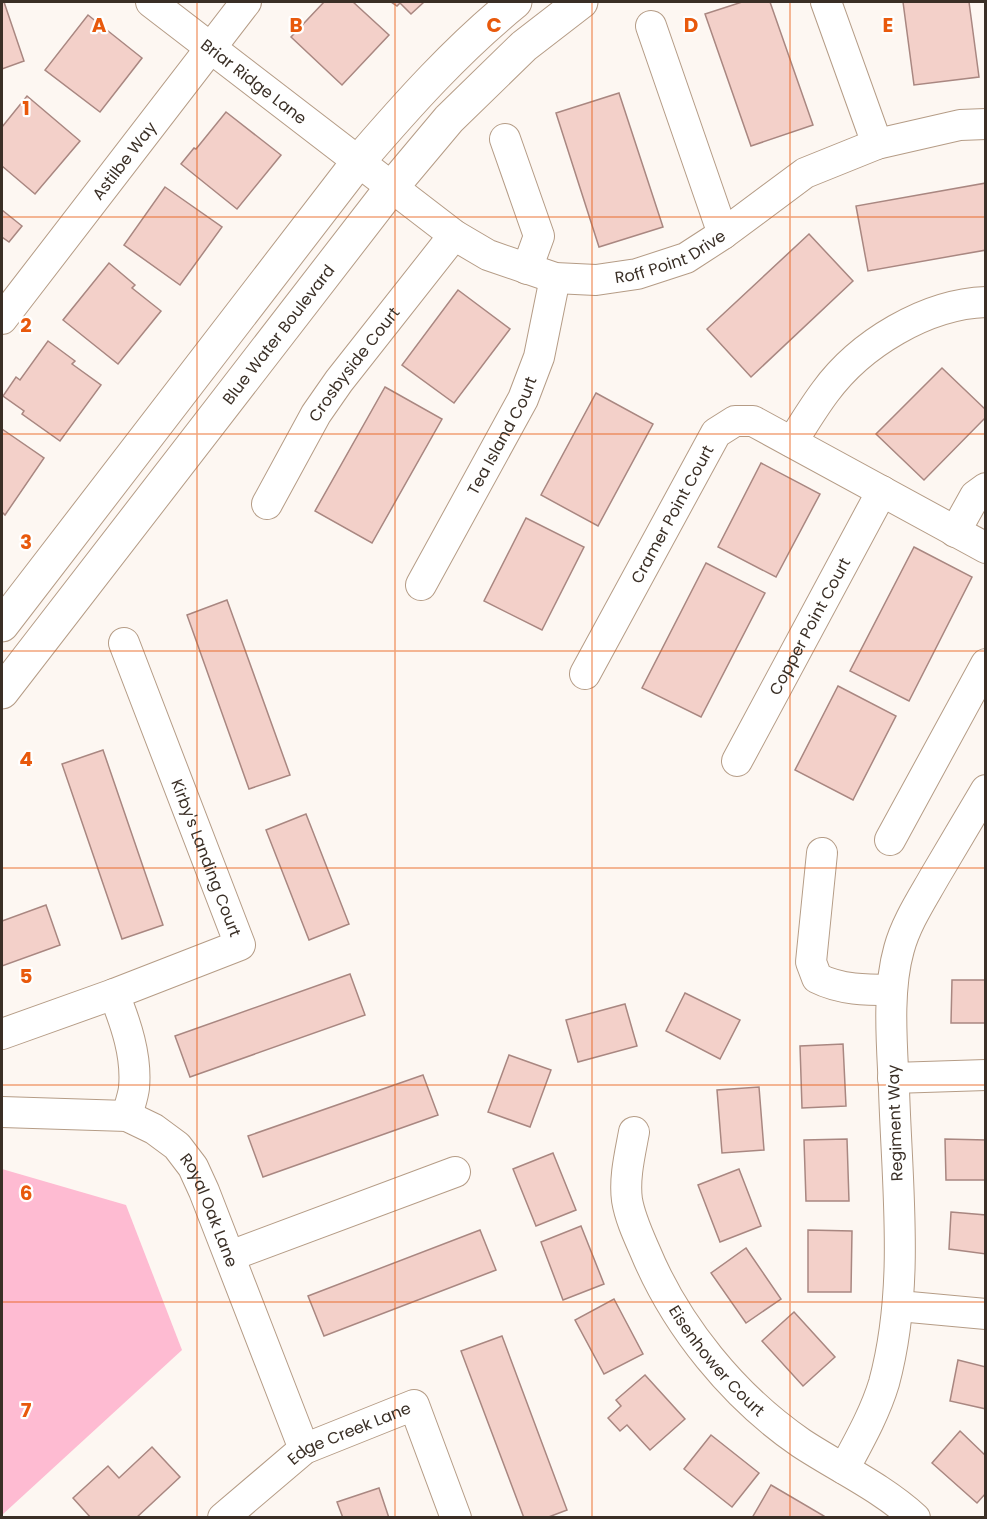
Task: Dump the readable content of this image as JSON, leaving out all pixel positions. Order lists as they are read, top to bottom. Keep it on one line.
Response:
{"streets":{"street":["Briar Ridge Lane","Astilbe Way","Roff Point Drive","Blue Water Boulevard","Crosbyside Court","Tea Island Court","Cramer Point Court","Copper Point Court","Kirby's Landing Court","Regiment Way","Royal Oak Lane","Eisenhower Court","Edge Creek Lane"]},"crossings":[["Briar Ridge Lane","Astilbe Way"],["Briar Ridge Lane","Roff Point Drive"],["Roff Point Drive","Blue Water Boulevard"],["Roff Point Drive","Crosbyside Court"],["Roff Point Drive","Tea Island Court"],["Cramer Point Court","Copper Point Court"],["Regiment Way","Eisenhower Court"],["Royal Oak Lane","Edge Creek Lane"]],"grid":{"columns":["A","B","C","D","E"],"rows":["1","2","3","4","5","6","7"]}}
